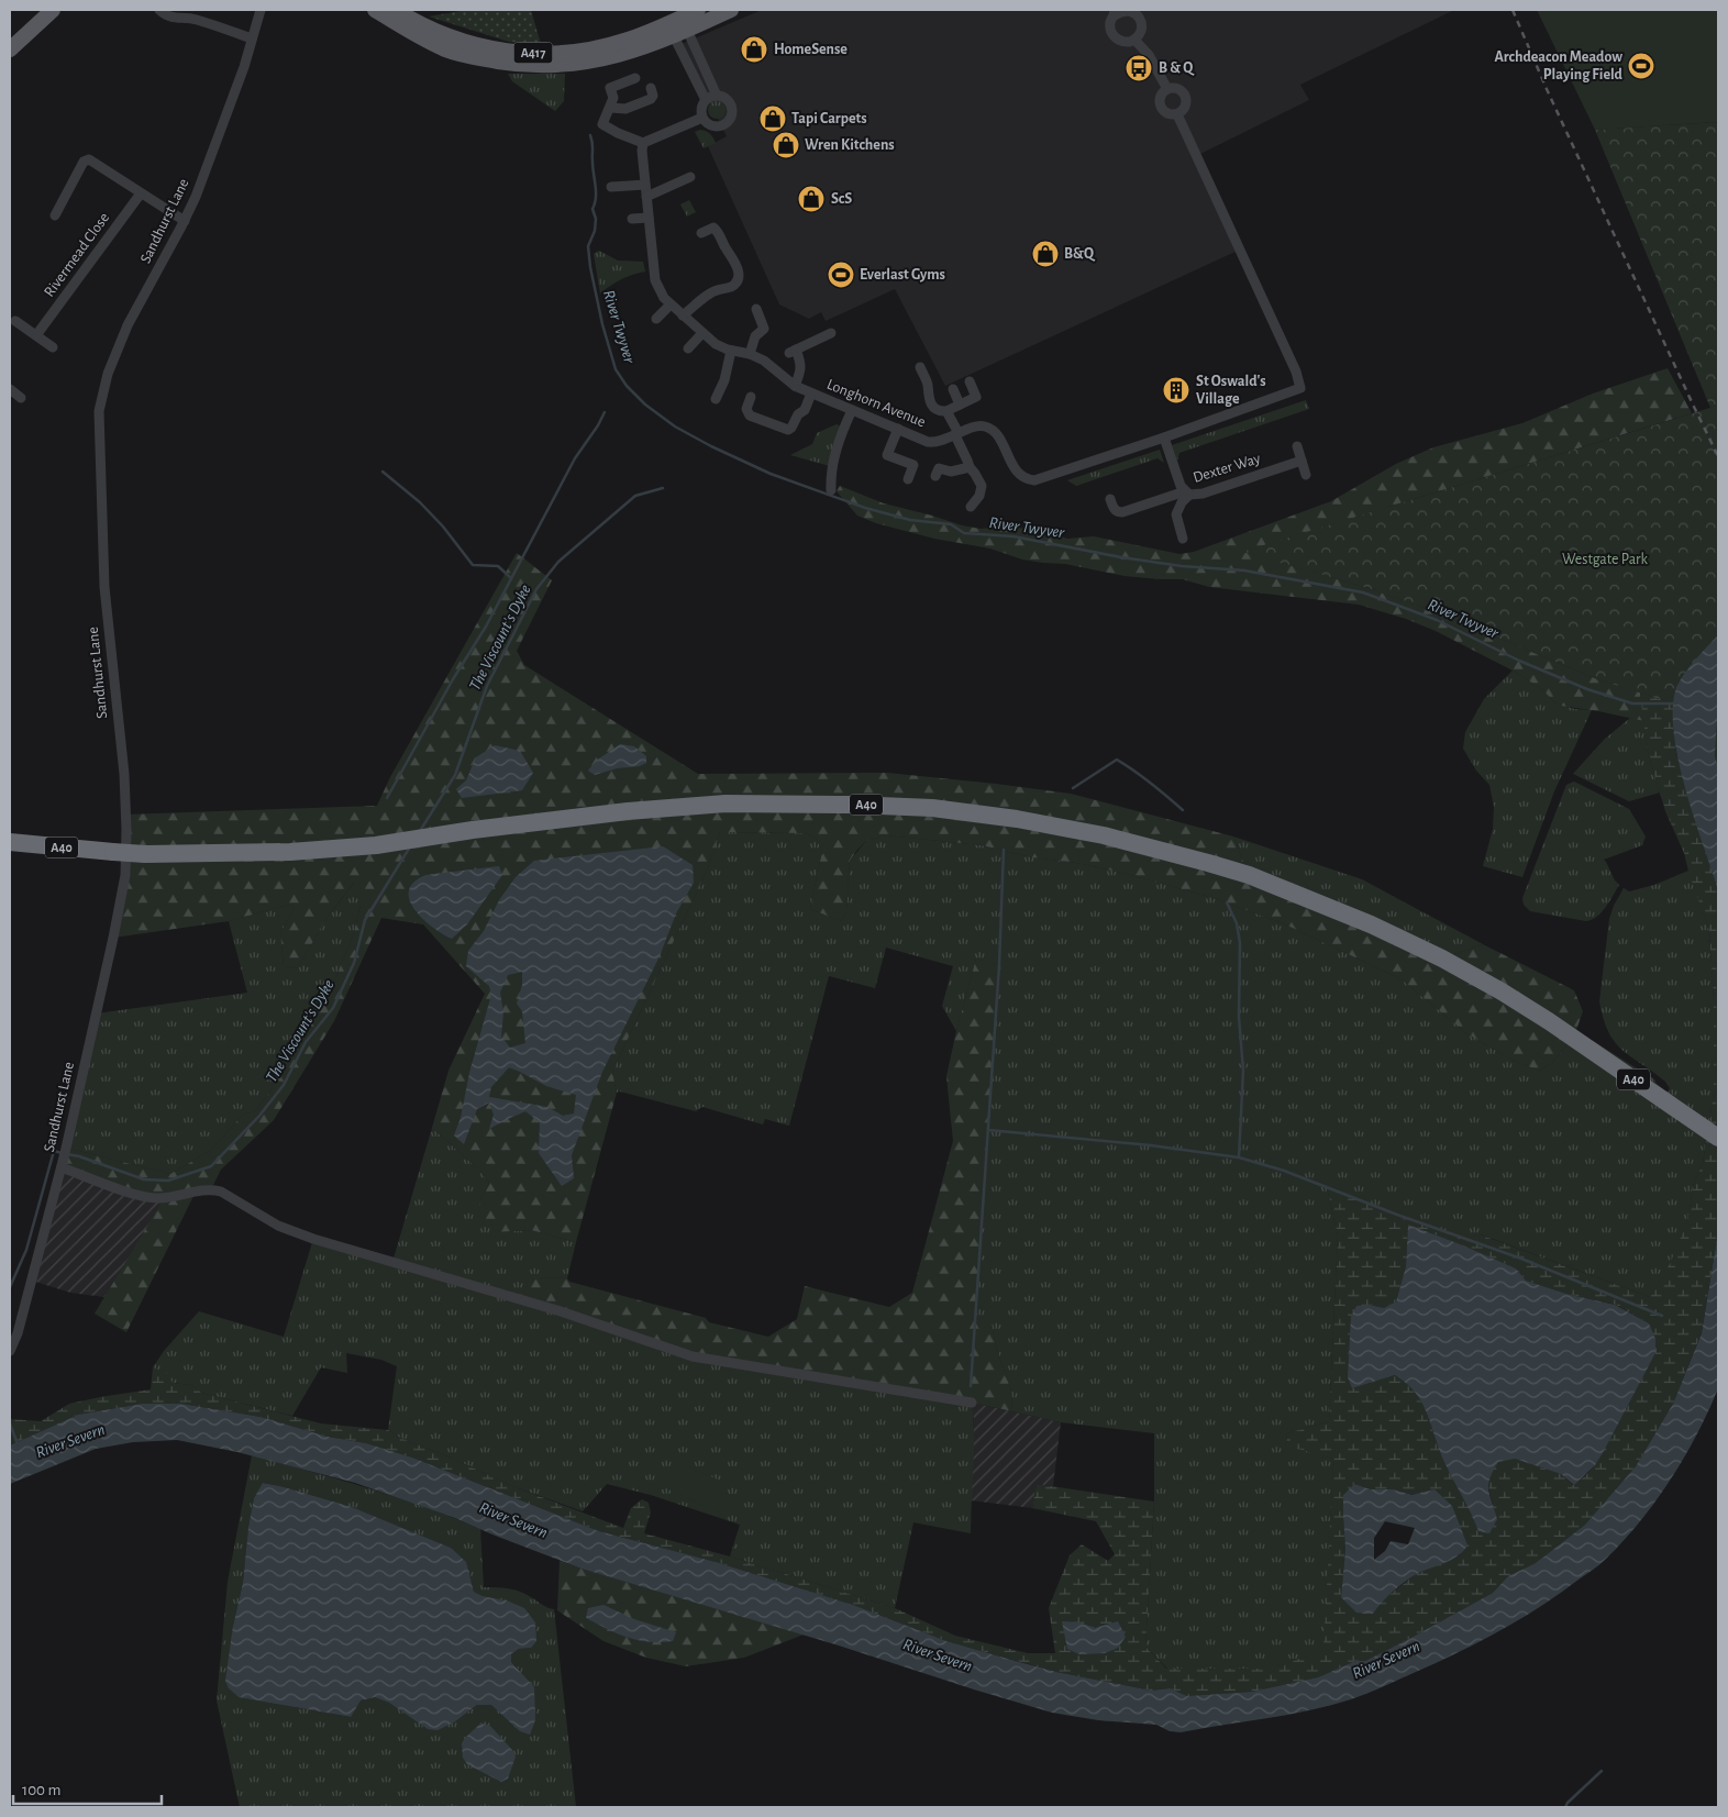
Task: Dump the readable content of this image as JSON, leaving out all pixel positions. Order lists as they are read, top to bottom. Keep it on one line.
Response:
{"streets":{"highway":["A40"],"main road":["A417"],"street":["Sandhurst Lane","Rivermead Close","Longhorn Avenue","Dexter Way"]},"crossings":[["Longhorn Avenue","Dexter Way"]],"water":["River Twyver","The Viscount's Dyke","River Severn"],"parks":["Westgate Park"],"places":{"shop":["HomeSense","Tapi Carpets","Wren Kitchens","ScS","B&Q"],"sports":["Archdeacon Meadow Playing Field","Everlast Gyms"],"bus stop":["B & Q"],"building":["St Oswald's Village"]},"scale_bar":"100 m"}
